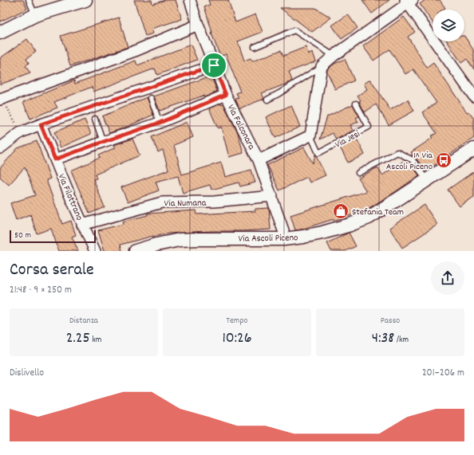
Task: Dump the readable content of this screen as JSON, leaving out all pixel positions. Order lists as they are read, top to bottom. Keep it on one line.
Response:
{"streets":{"street":["Via Falconara","Via Filottrano","Via Numana","Via Ascoli Piceno"],"lane":["Via Jesi"]},"crossings":[["Via Falconara","Via Numana"],["Via Filottrano","Via Numana"]],"places":{"bus stop":["1^ Via Ascoli Piceno"],"shop":["Stefania Team"]},"scale_bar":"50 m","page":{"scale":"50 m","heading":["Corsa serale","21:48 · 9 × 250 m"],"stats":[["Distanza","2.25 km"],["Tempo","10:26"],["Passo","4:38 /km"]],"chart":["Dislivello","201–206 m"]}}
